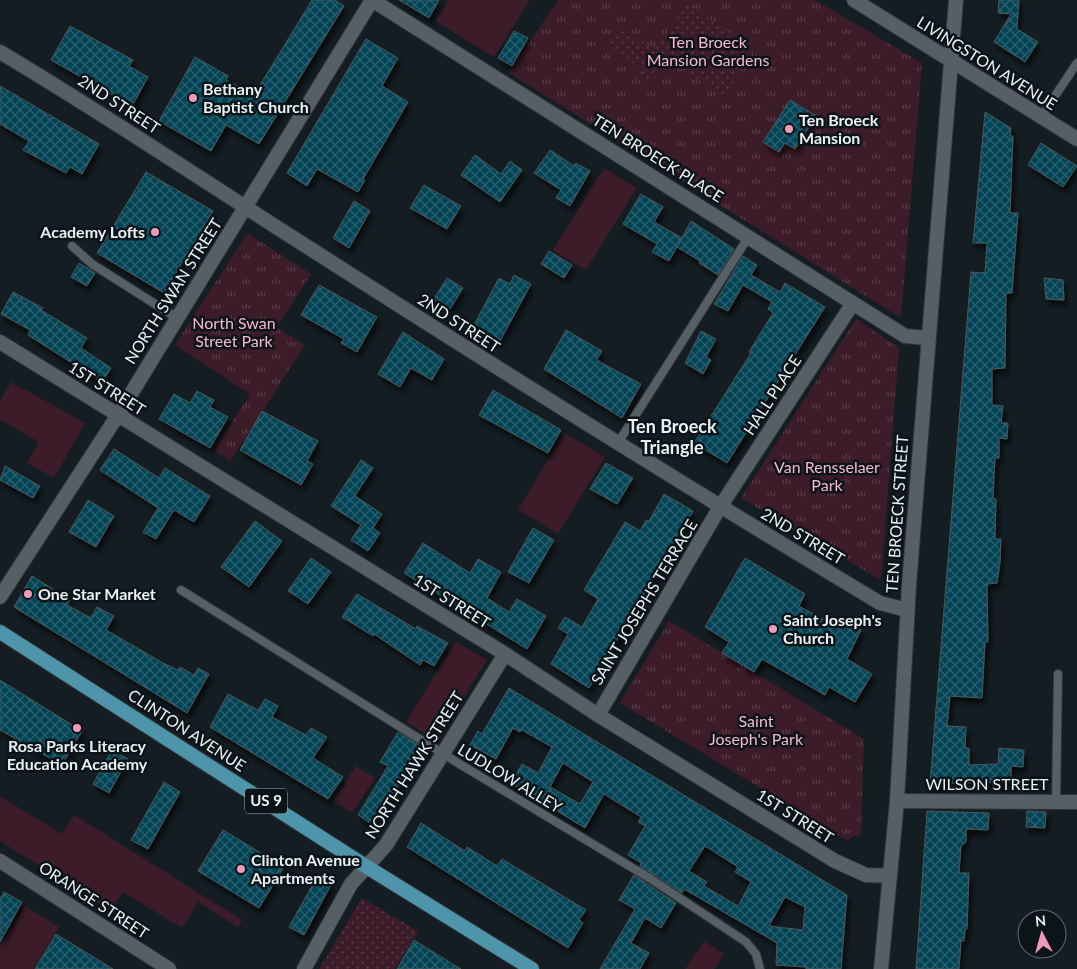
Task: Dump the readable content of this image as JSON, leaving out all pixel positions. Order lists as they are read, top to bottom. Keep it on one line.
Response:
{"streets":{"main road":["CLINTON AVENUE","US 9"],"street":["LIVINGSTON AVENUE","2ND STREET","TEN BROECK PLACE","NORTH SWAN STREET","1ST STREET","HALL PLACE","TEN BROECK STREET","SAINT JOSEPHS TERRACE","NORTH HAWK STREET","WILSON STREET","ORANGE STREET"],"lane":["LUDLOW ALLEY"]},"crossings":[["LIVINGSTON AVENUE","TEN BROECK STREET"],["2ND STREET","NORTH SWAN STREET"],["2ND STREET","HALL PLACE"],["2ND STREET","TEN BROECK STREET"],["2ND STREET","SAINT JOSEPHS TERRACE"],["TEN BROECK PLACE","NORTH SWAN STREET"],["TEN BROECK PLACE","HALL PLACE"],["TEN BROECK PLACE","TEN BROECK STREET"],["NORTH SWAN STREET","1ST STREET"],["1ST STREET","TEN BROECK STREET"],["1ST STREET","SAINT JOSEPHS TERRACE"],["1ST STREET","NORTH HAWK STREET"],["HALL PLACE","SAINT JOSEPHS TERRACE"],["TEN BROECK STREET","WILSON STREET"],["CLINTON AVENUE","NORTH HAWK STREET"],["NORTH HAWK STREET","LUDLOW ALLEY"]],"districts":["Ten Broeck Triangle"],"parks":["Ten Broeck Mansion Gardens","North Swan Street Park","Van Rensselaer Park","Saint Joseph's Park"],"places":["Bethany Baptist Church","Ten Broeck Mansion","Academy Lofts","One Star Market","Saint Joseph's Church","Rosa Parks Literacy Education Academy","Clinton Avenue Apartments"],"north":"top"}
